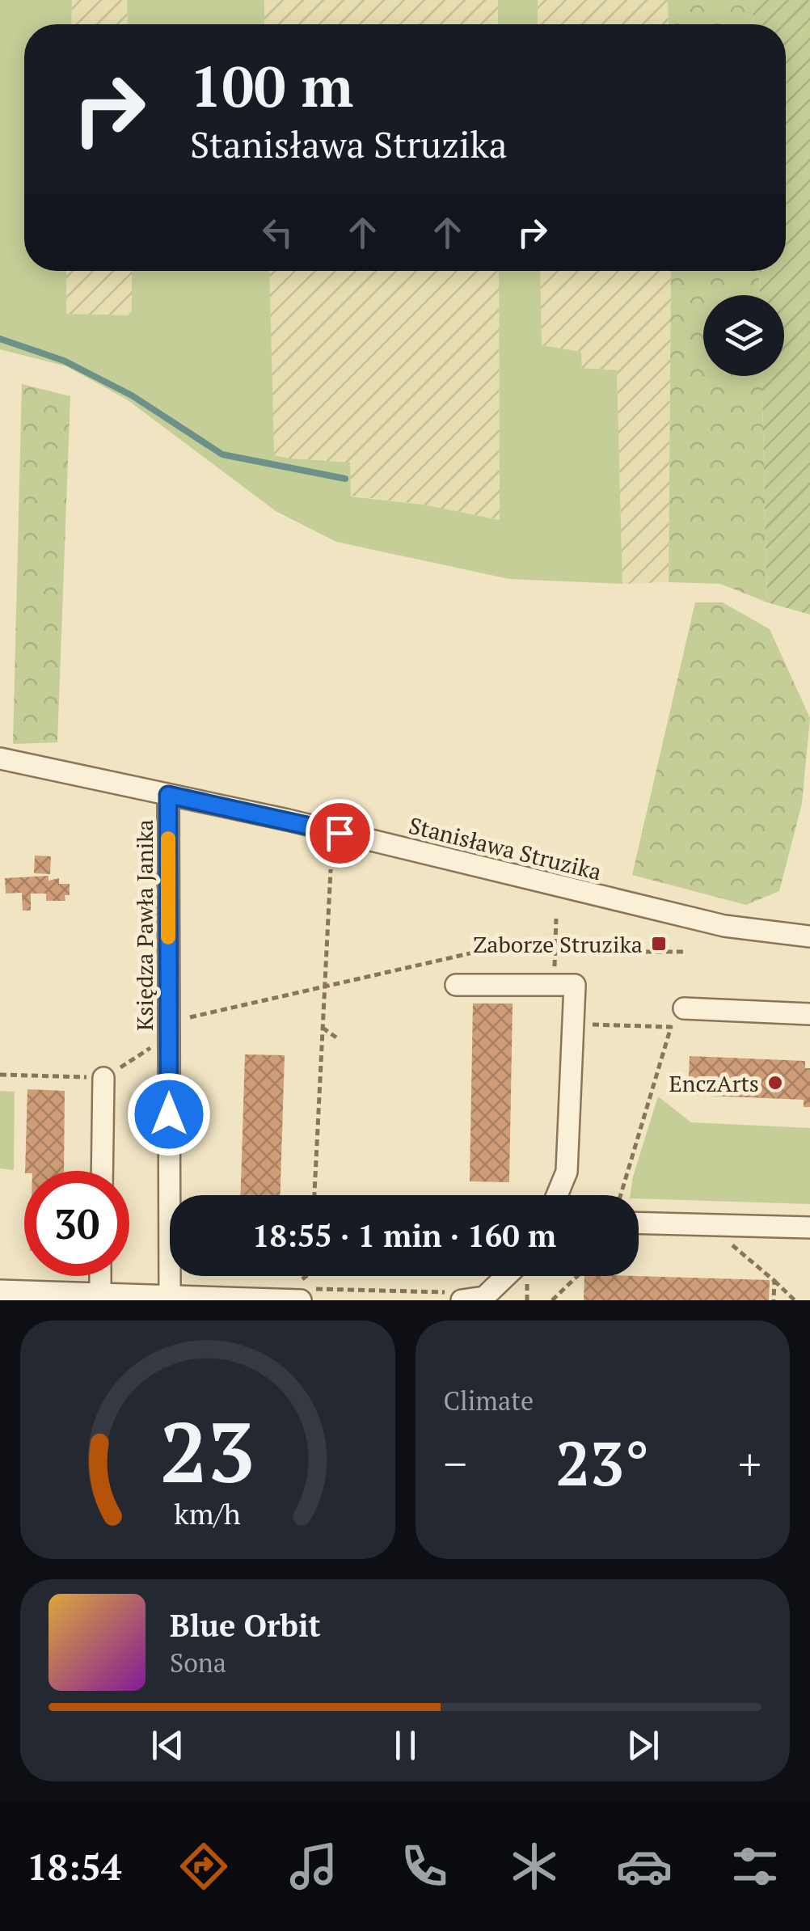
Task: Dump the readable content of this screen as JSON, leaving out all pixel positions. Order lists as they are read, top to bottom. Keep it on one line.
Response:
{"streets":{"street":["Stanisława Struzika","Księdza Pawła Janika"]},"crossings":[["Stanisława Struzika","Księdza Pawła Janika"]],"places":{"transit":["Zaborze Struzika"],"other":["EnczArts"]},"page":{"turn":["100 m","Stanisława Struzika"],"limit":"30","trip":"18:55 · 1 min · 160 m","tile":"Climate","heat":["−","23°","+"],"song":["Blue Orbit","Sona"],"tabs":"18:54","gauge":["23","km/h"]}}
